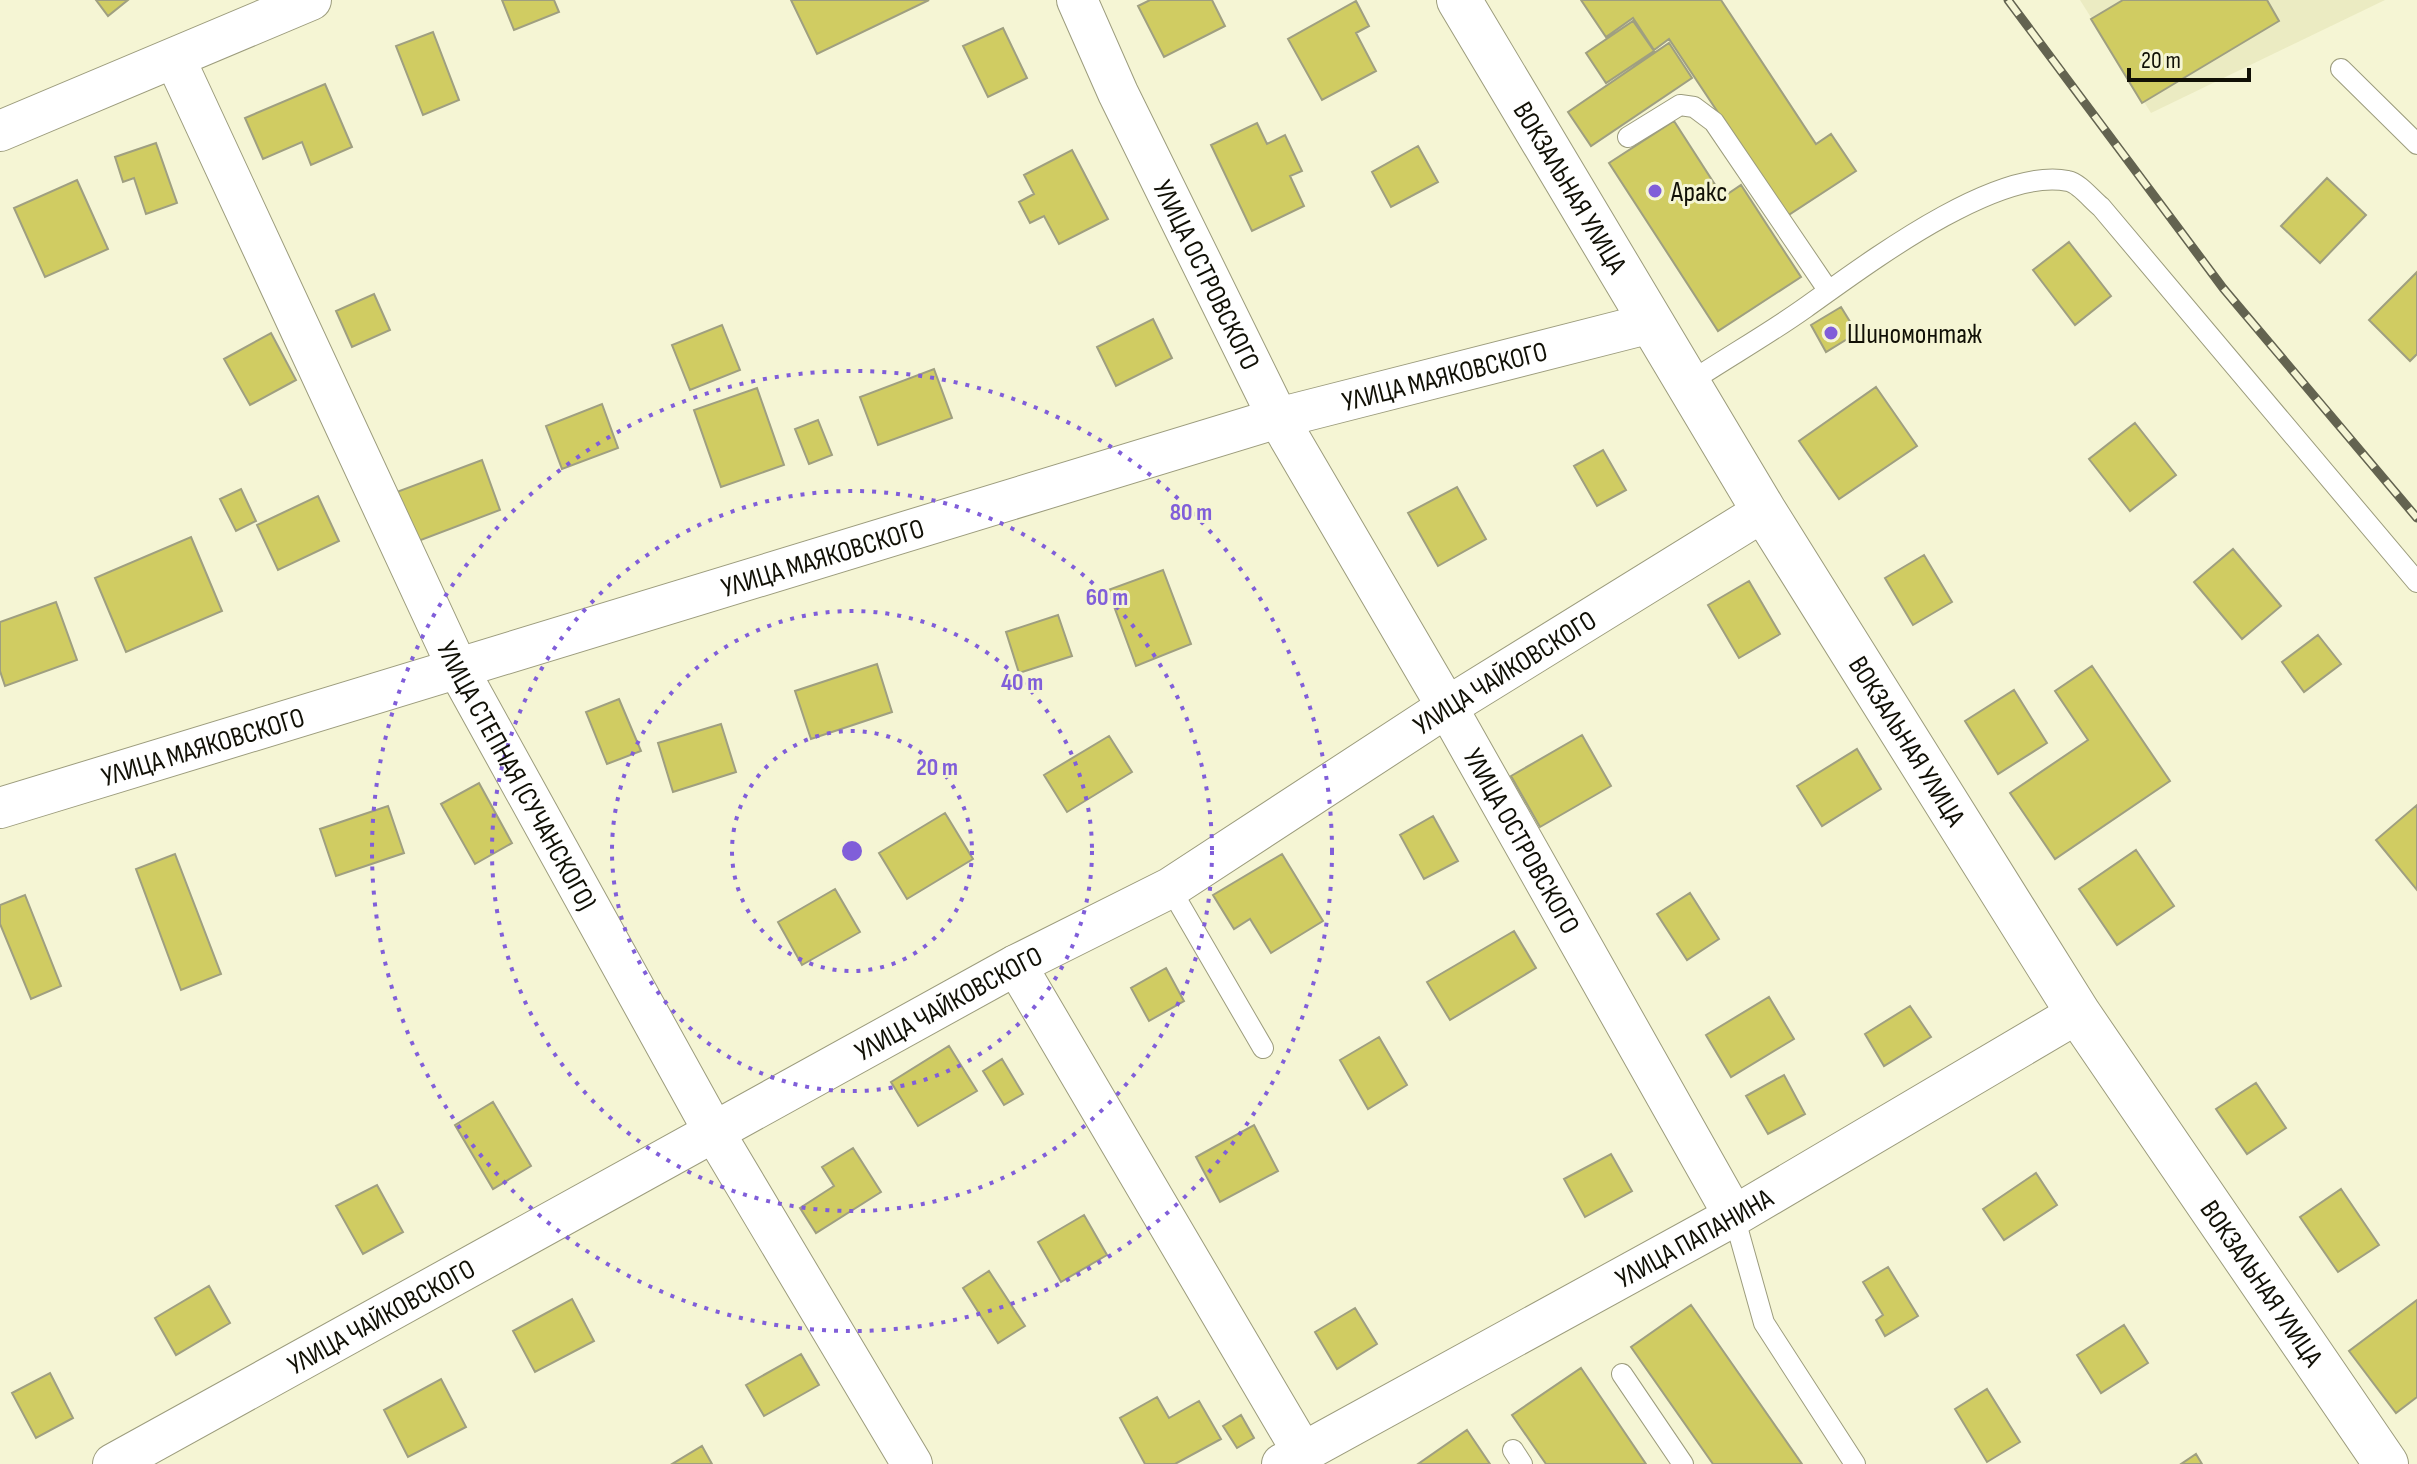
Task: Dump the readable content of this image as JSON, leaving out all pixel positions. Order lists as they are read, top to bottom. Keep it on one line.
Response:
{"streets":{"main road":["ВОКЗАЛЬНАЯ УЛИЦА"],"street":["УЛИЦА ОСТРОВСКОГО","УЛИЦА МАЯКОВСКОГО","УЛИЦА ЧАЙКОВСКОГО","УЛИЦА СТЕПНАЯ (СУЧАНСКОГО)","УЛИЦА ПАПАНИНА"]},"crossings":[["ВОКЗАЛЬНАЯ УЛИЦА","УЛИЦА МАЯКОВСКОГО"],["ВОКЗАЛЬНАЯ УЛИЦА","УЛИЦА ЧАЙКОВСКОГО"],["ВОКЗАЛЬНАЯ УЛИЦА","УЛИЦА ПАПАНИНА"],["УЛИЦА ОСТРОВСКОГО","УЛИЦА МАЯКОВСКОГО"],["УЛИЦА ОСТРОВСКОГО","УЛИЦА ЧАЙКОВСКОГО"],["УЛИЦА ОСТРОВСКОГО","УЛИЦА ПАПАНИНА"],["УЛИЦА МАЯКОВСКОГО","УЛИЦА СТЕПНАЯ (СУЧАНСКОГО)"],["УЛИЦА ЧАЙКОВСКОГО","УЛИЦА СТЕПНАЯ (СУЧАНСКОГО)"],["УЛИЦА ЧАЙКОВСКОГО","УЛИЦА ПАПАНИНА"]],"places":["Аракс","Шиномонтаж"],"scale_bar":"20 m","rings":["80 m","60 m","40 m","20 m"]}
